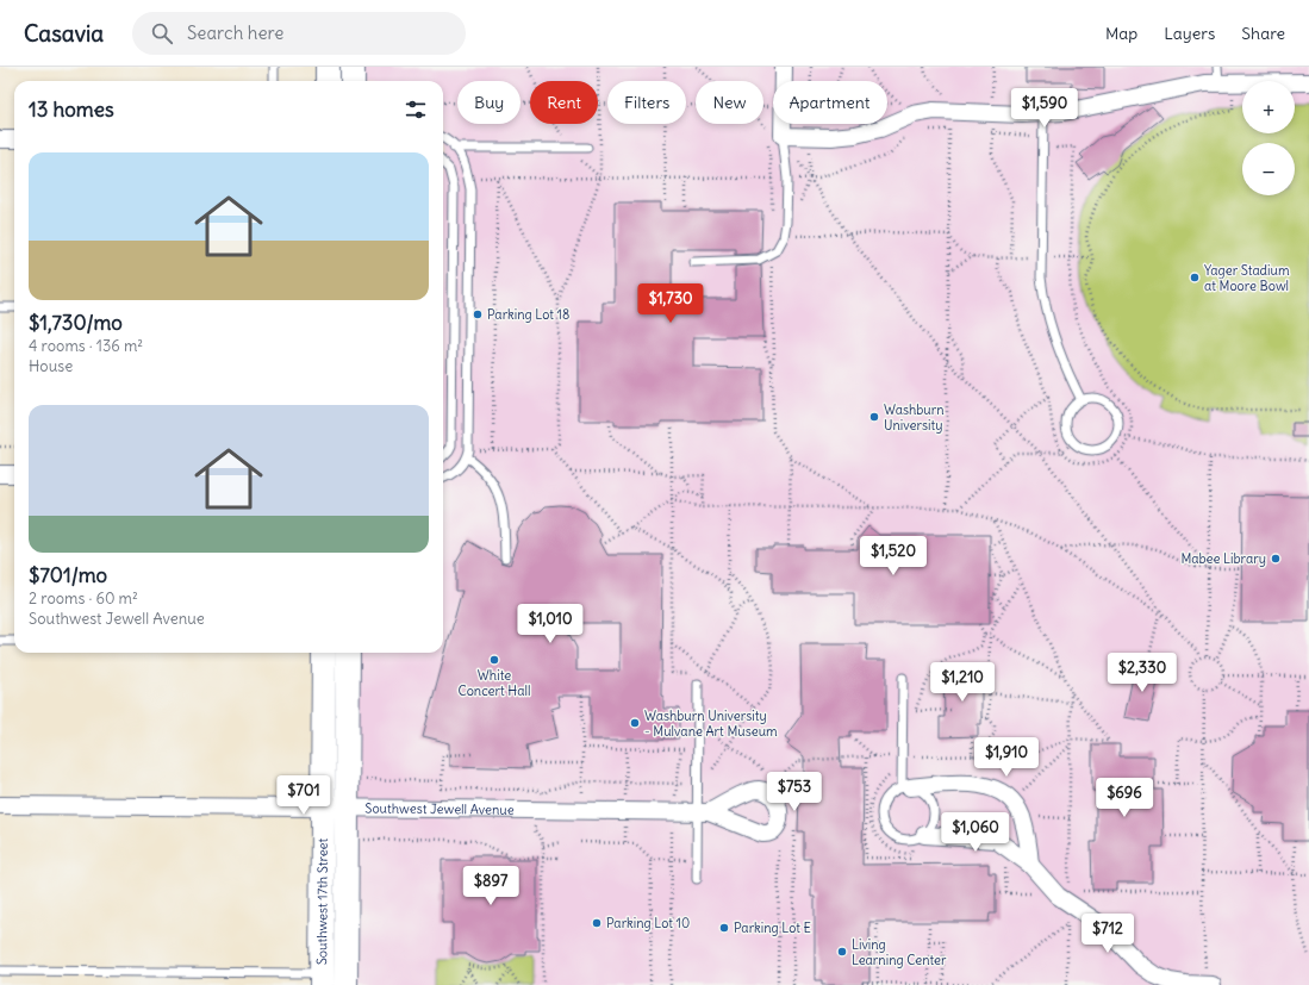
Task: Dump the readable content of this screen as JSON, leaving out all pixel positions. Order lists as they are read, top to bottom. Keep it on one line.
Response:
{"streets":{"main road":["Southwest 17th Street"],"street":["Southwest Jewell Avenue"]},"crossings":[["Southwest Jewell Avenue","Southwest 17th Street"]],"places":["Yager Stadium at Moore Bowl","Parking Lot 18","Washburn University","Mabee Library","White Concert Hall","Washburn University - Mulvane Art Museum","Parking Lot 10","Parking Lot E","Living Learning Center"],"page":{"header":"Casavia","search":"Search here","nav":["Map","Layers","Share"],"map_buttons":["+","−"],"chip":["Buy","Rent","Filters","New","Apartment"],"heading":"13 homes","price":["$1,590","$1,730","$1,520","$1,010","$2,330","$1,210","$1,910","$753","$701","$696","$1,060","$897","$712"],"list":[{"name":"$1,730/mo","note":"4 rooms · 136 m² · House"},{"name":"$701/mo","note":"2 rooms · 60 m² · Southwest Jewell Avenue"}]}}
